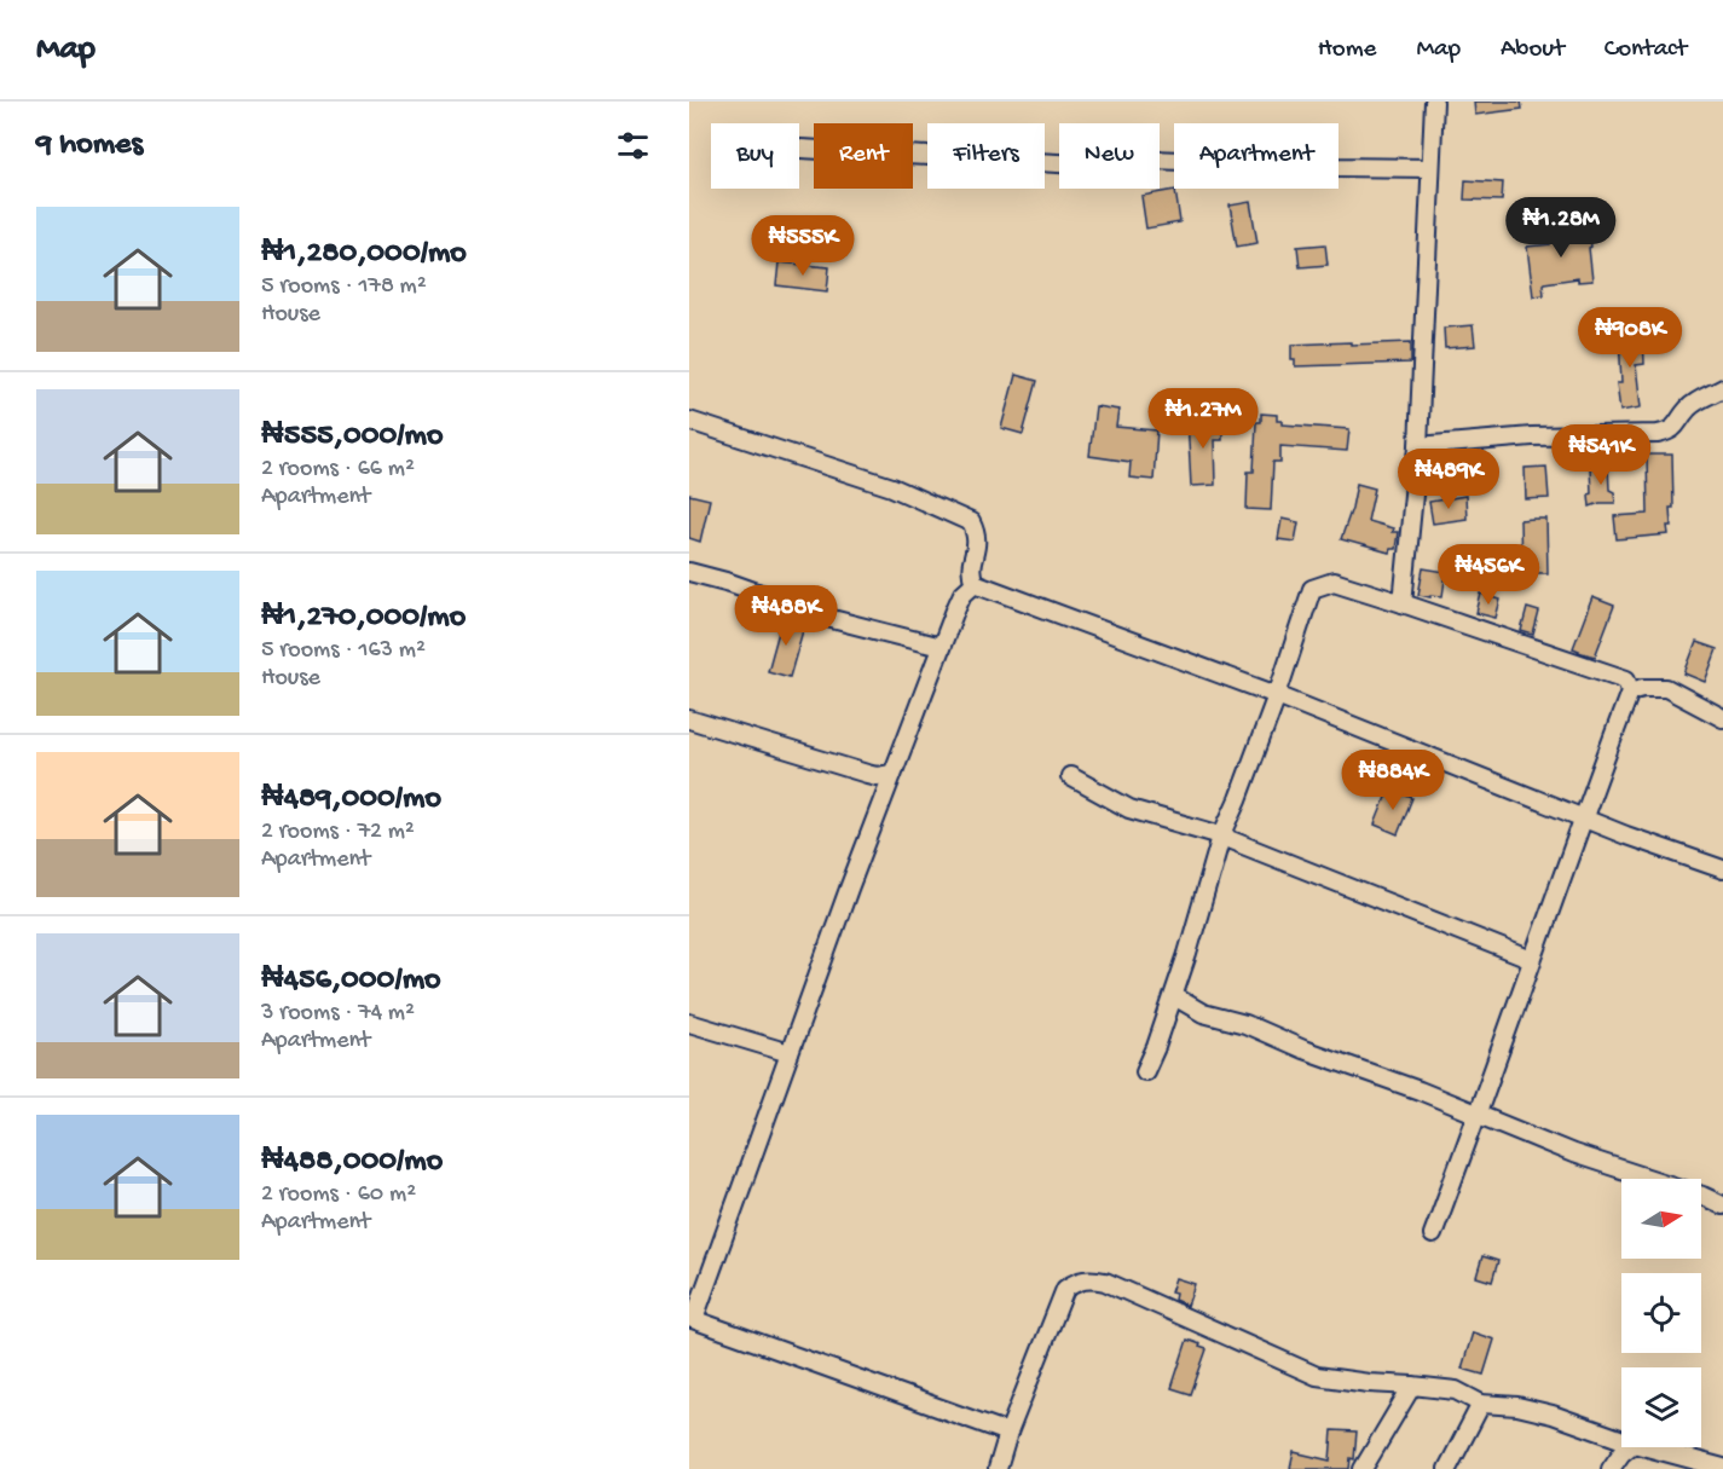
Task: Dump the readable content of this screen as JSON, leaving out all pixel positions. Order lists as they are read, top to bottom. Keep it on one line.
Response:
{"north":"right","page":{"header":"Map","nav":["Home","Map","About","Contact"],"heading":"9 homes","chip":["Buy","Rent","Filters","New","Apartment"],"list":[{"name":"₦1,280,000/mo","note":"5 rooms · 178 m² · House"},{"name":"₦555,000/mo","note":"2 rooms · 66 m² · Apartment"},{"name":"₦1,270,000/mo","note":"5 rooms · 163 m² · House"},{"name":"₦489,000/mo","note":"2 rooms · 72 m² · Apartment"},{"name":"₦456,000/mo","note":"3 rooms · 74 m² · Apartment"},{"name":"₦488,000/mo","note":"2 rooms · 60 m² · Apartment"}],"price":["₦1.28M","₦555K","₦908K","₦1.27M","₦541K","₦489K","₦456K","₦488K","₦884K"]}}
